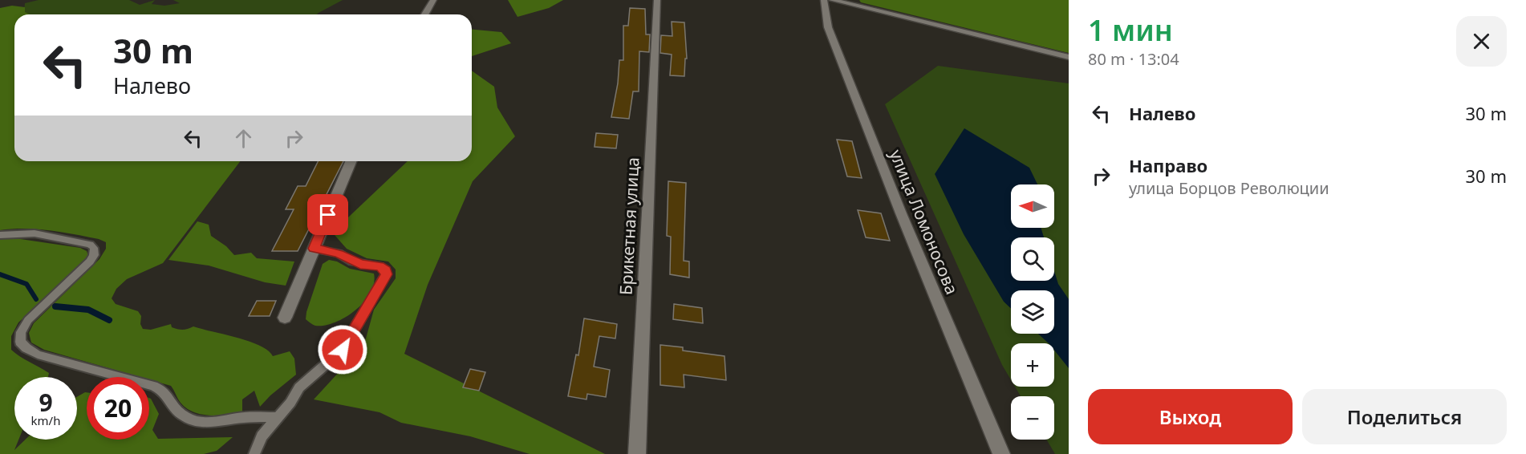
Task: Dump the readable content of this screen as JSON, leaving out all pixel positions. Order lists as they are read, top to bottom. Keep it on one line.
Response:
{"streets":{"street":["улица Ломоносова","Брикетная улица"]},"north":"left","page":{"heading":["1 мин","80 m · 13:04"],"turn":["30 m","Налево"],"list":[{"name":"Налево","value":"30 m"},{"name":"Направо","note":"улица Борцов Революции","value":"30 m"}],"map_buttons":["+","−"],"speed":"9 km/h","limit":"20","buttons":["Выход","Поделиться"]}}
